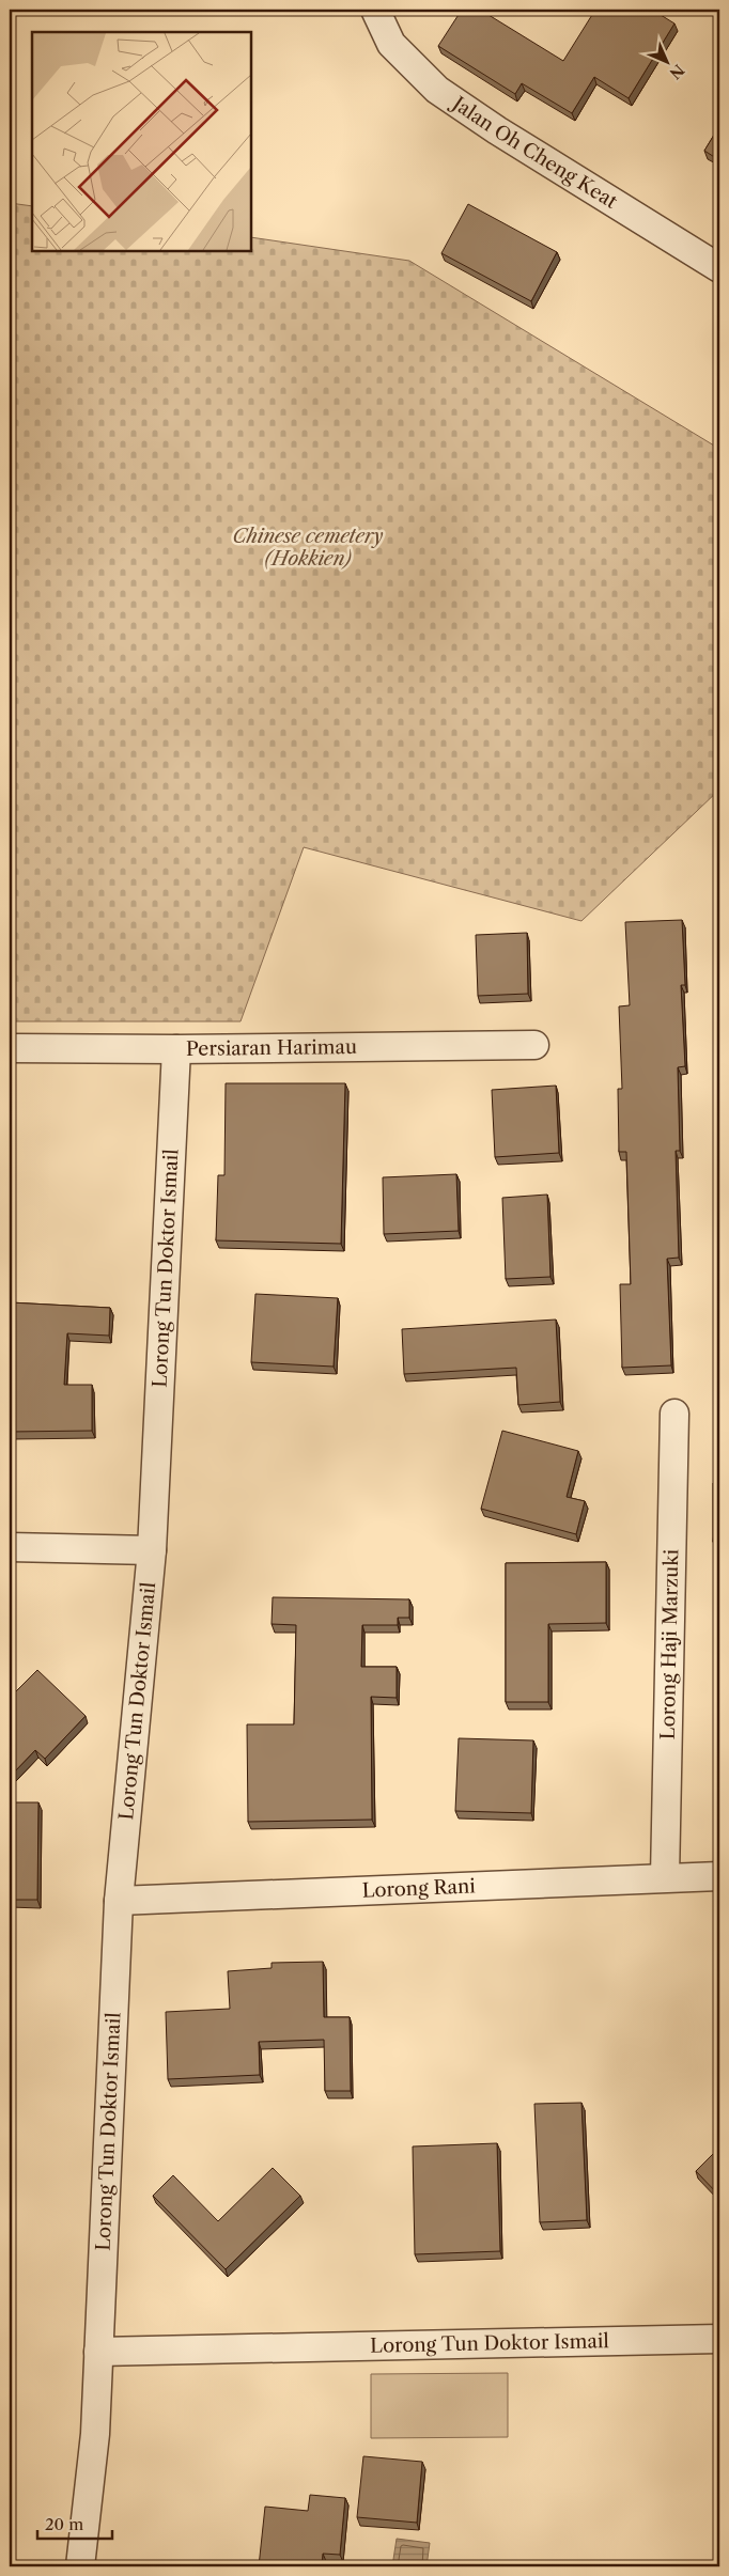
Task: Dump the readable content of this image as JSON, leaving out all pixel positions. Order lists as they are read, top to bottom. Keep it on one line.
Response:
{"streets":{"street":["Jalan Oh Cheng Keat","Persiaran Harimau","Lorong Tun Doktor Ismail","Lorong Haji Marzuki","Lorong Rani"]},"crossings":[["Persiaran Harimau","Lorong Tun Doktor Ismail"],["Lorong Tun Doktor Ismail","Lorong Rani"],["Lorong Haji Marzuki","Lorong Rani"]],"parks":["Chinese cemetery (Hokkien)"],"scale_bar":"20 m","north":"bottom right"}
